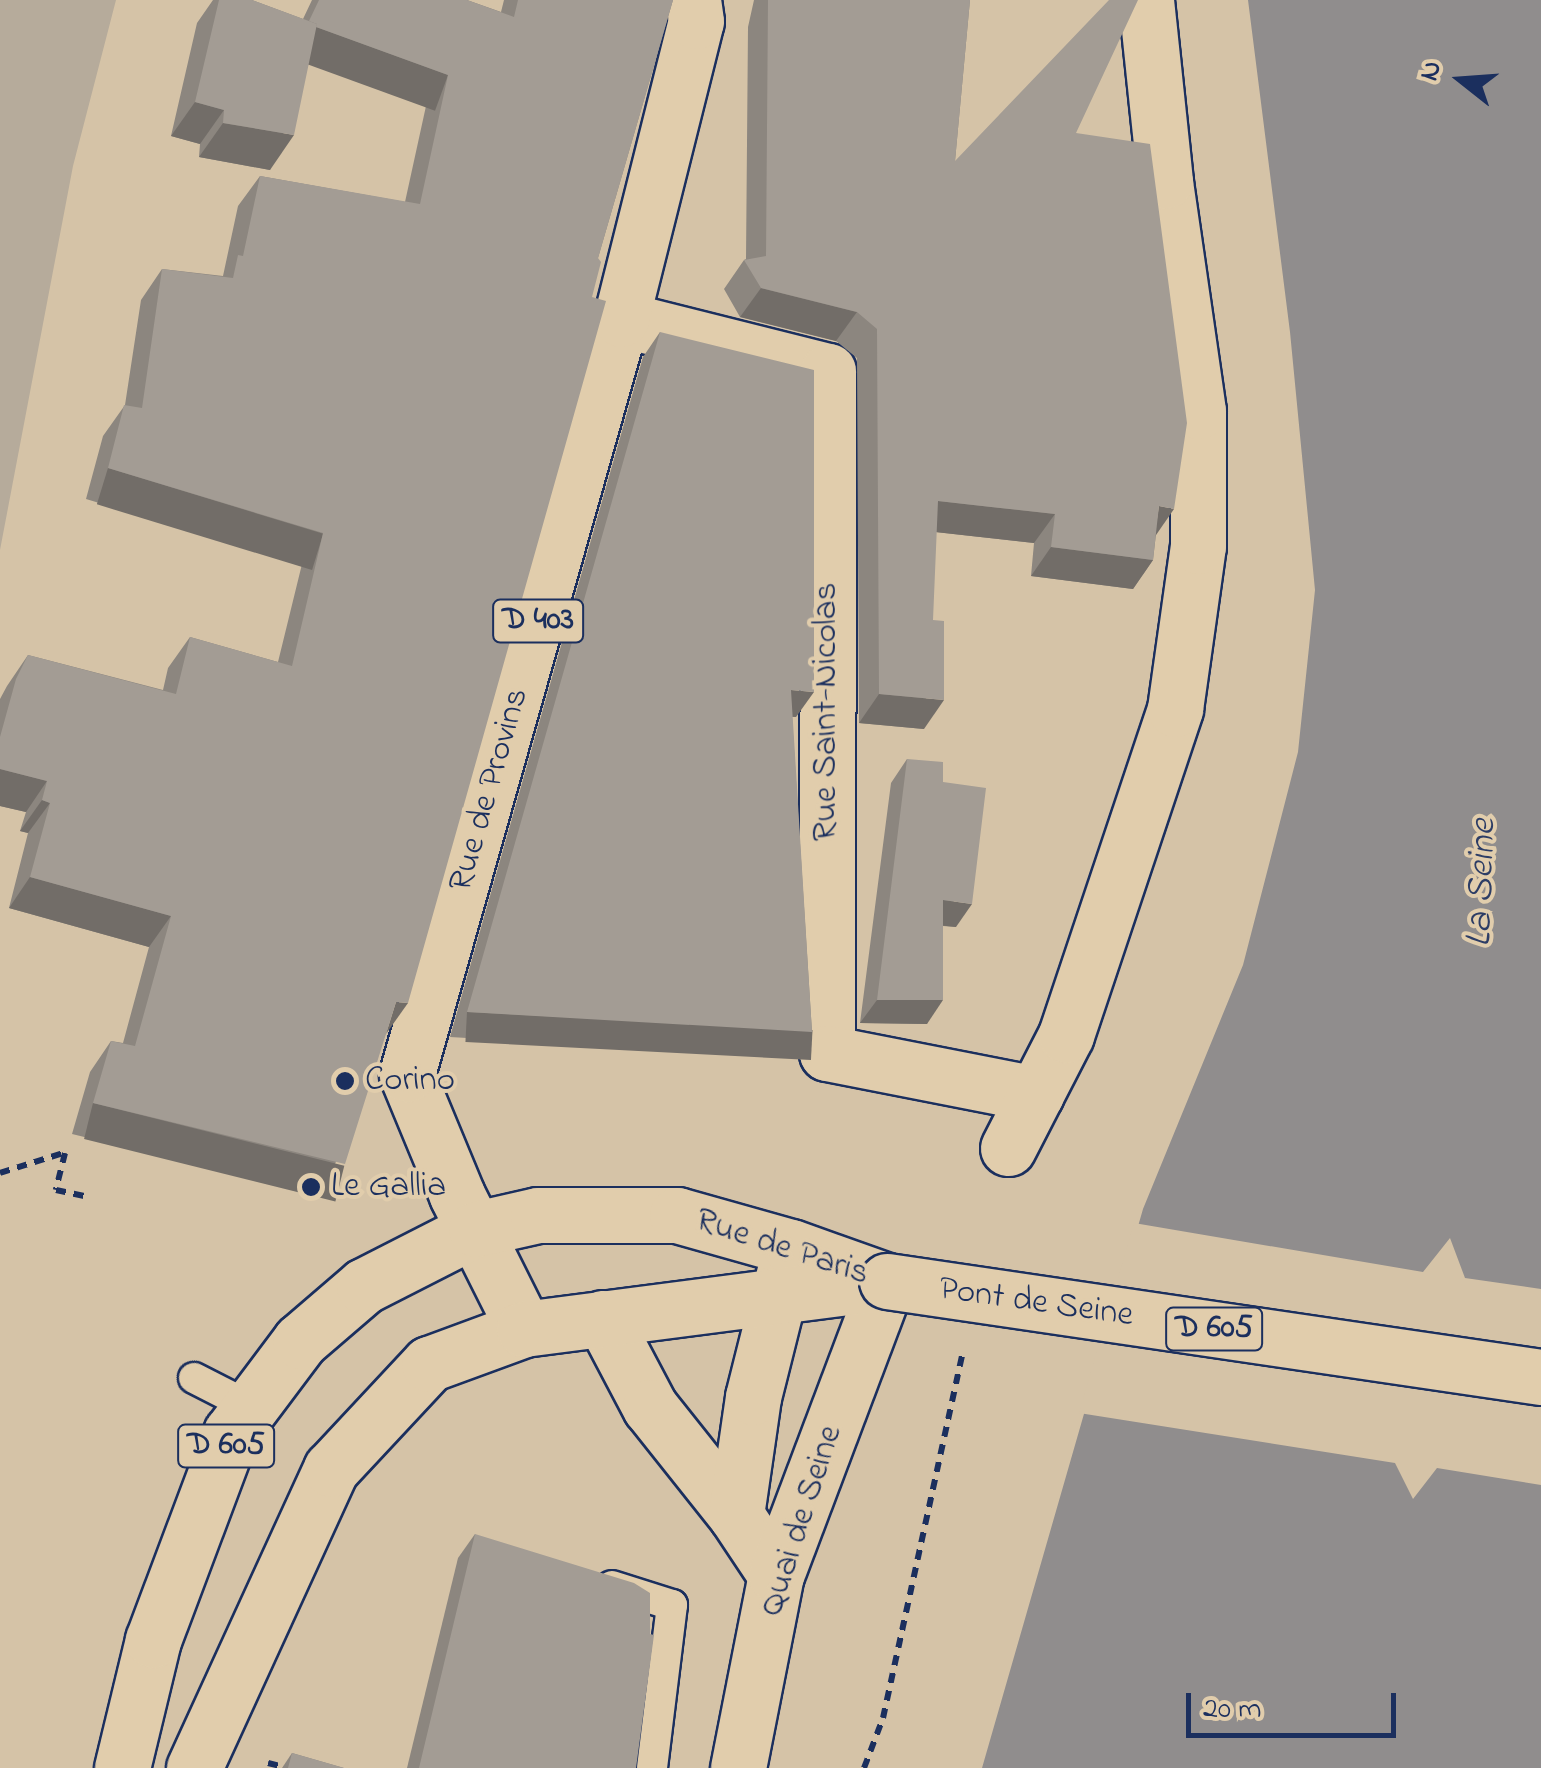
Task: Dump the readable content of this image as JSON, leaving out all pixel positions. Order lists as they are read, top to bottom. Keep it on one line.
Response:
{"streets":{"main road":["D 403","Rue Saint-Nicolas","Rue de Provins","Rue de Paris","Pont de Seine","D 605","Quai de Seine"]},"crossings":[["Rue Saint-Nicolas","Rue de Provins"],["Rue de Provins","Rue de Paris"],["Rue de Paris","Pont de Seine"],["Rue de Paris","Quai de Seine"],["Pont de Seine","Quai de Seine"]],"water":["La Seine"],"places":["Corino","Le Gallia"],"scale_bar":"20 m","north":"left"}
